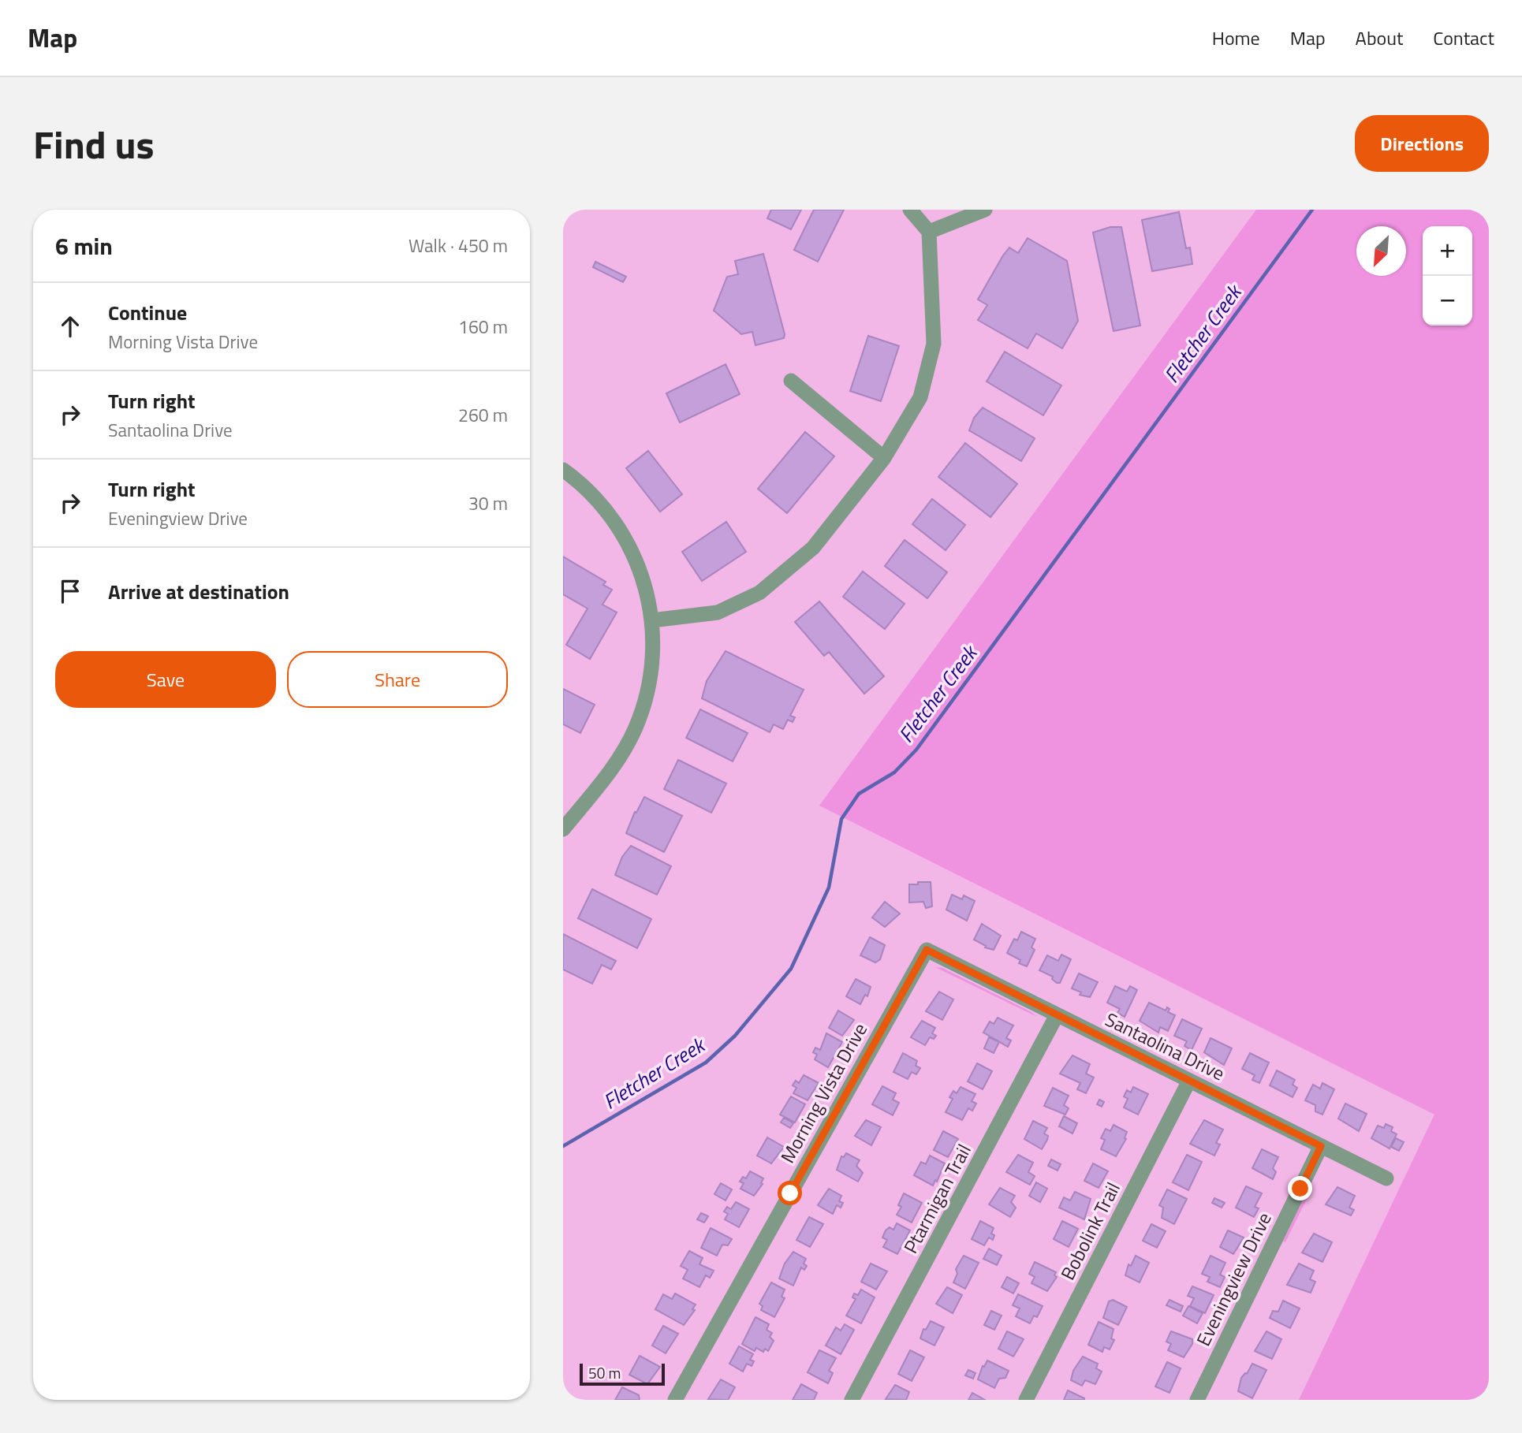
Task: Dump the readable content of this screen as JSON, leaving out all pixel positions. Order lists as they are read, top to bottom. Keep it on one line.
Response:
{"streets":{"street":["Santaolina Drive","Morning Vista Drive","Ptarmigan Trail","Bobolink Trail","Eveningview Drive"]},"crossings":[["Santaolina Drive","Morning Vista Drive"],["Santaolina Drive","Ptarmigan Trail"],["Santaolina Drive","Bobolink Trail"],["Santaolina Drive","Eveningview Drive"]],"water":["Fletcher Creek"],"scale_bar":"50 m","north":"bottom left","page":{"header":"Map","nav":["Home","Map","About","Contact"],"title":"Find us","buttons":["Directions",["Save","Share"]],"heading":["6 min","Walk · 450 m"],"map_buttons":["+","−"],"list":[["Continue","Morning Vista Drive","160 m"],["Turn right","Santaolina Drive","260 m"],["Turn right","Eveningview Drive","30 m"],"Arrive at destination"],"scale":"50 m"}}
